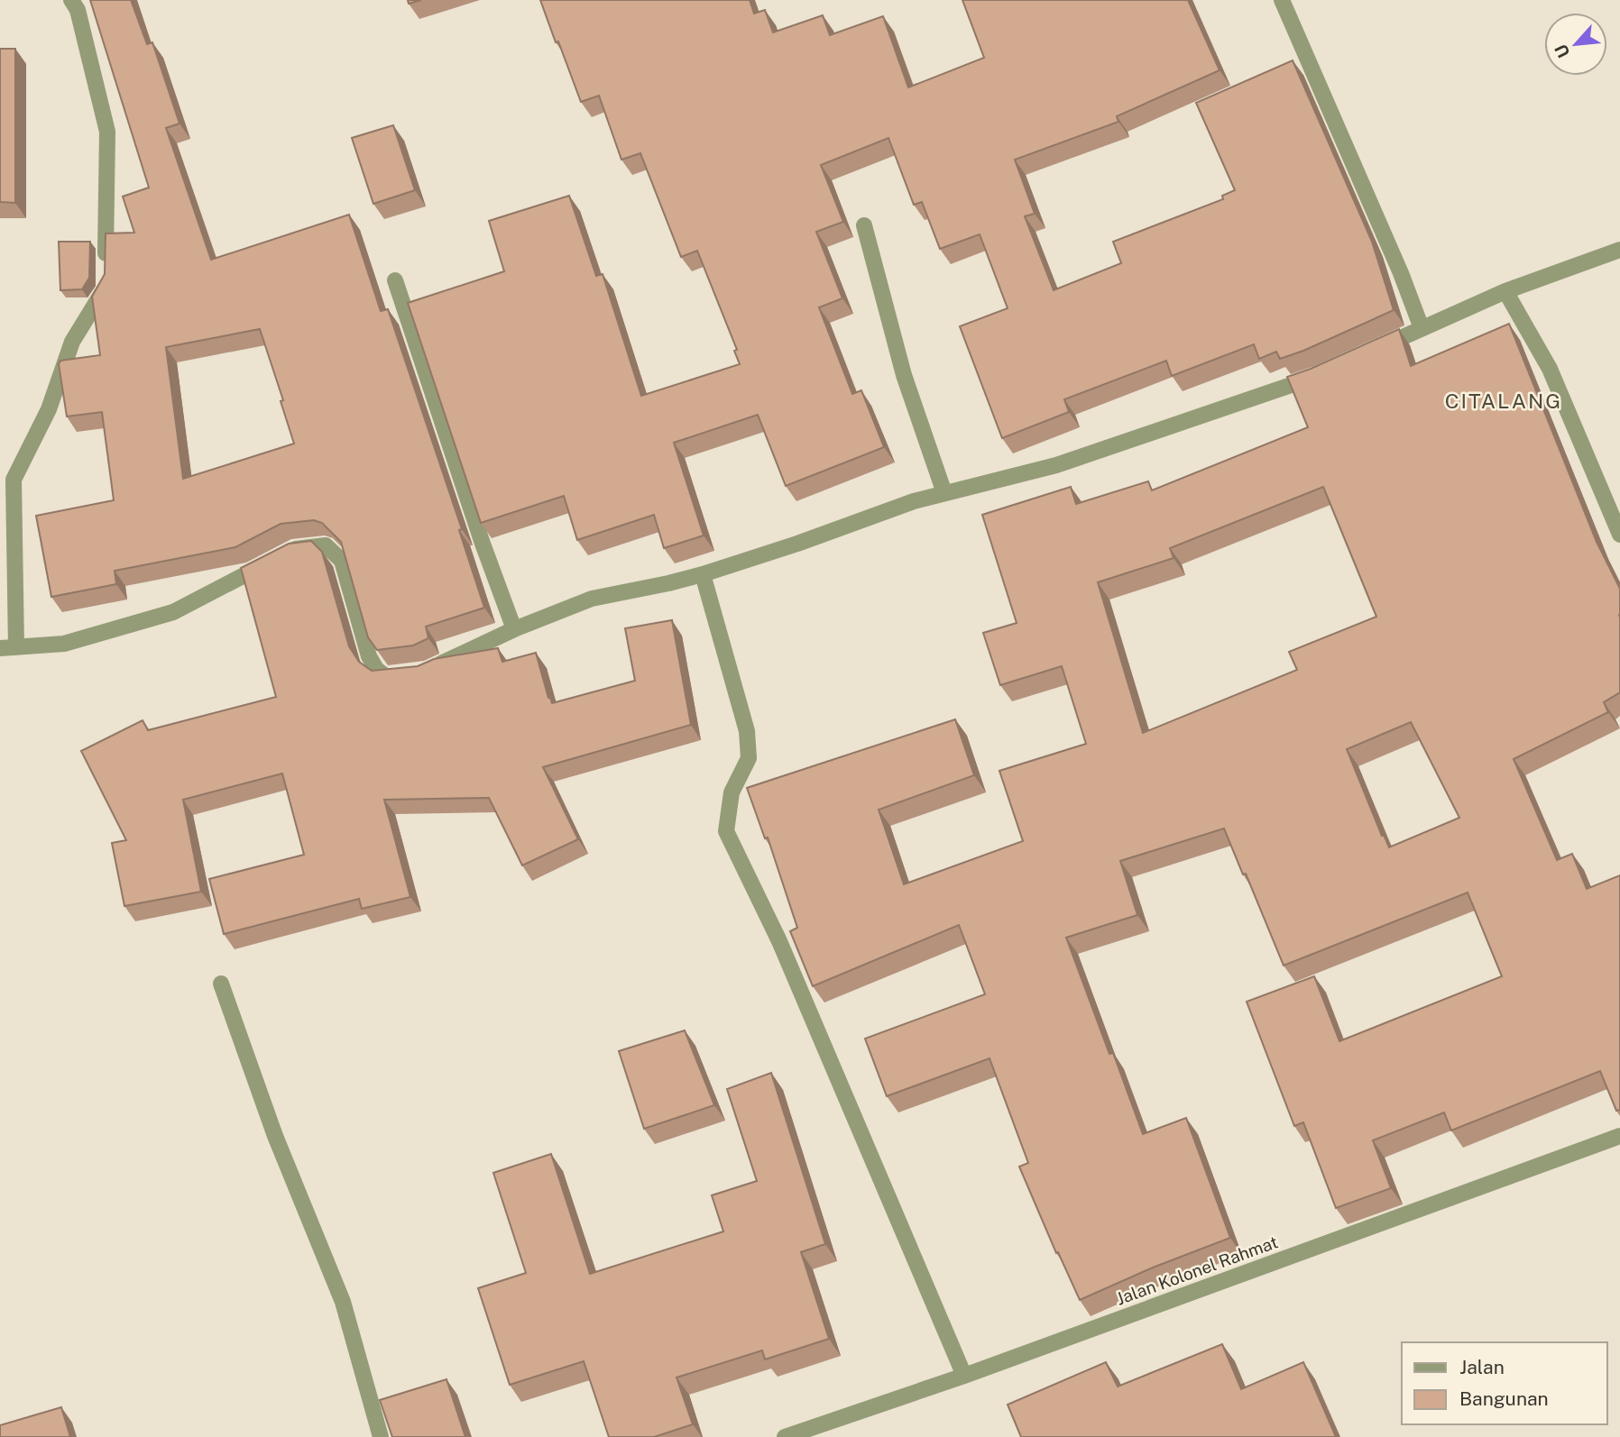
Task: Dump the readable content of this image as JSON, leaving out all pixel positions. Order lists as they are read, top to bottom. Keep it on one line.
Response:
{"streets":{"street":["Jalan Kolonel Rahmat"]},"districts":["CITALANG"],"legend":["Jalan","Bangunan"],"north":"bottom left"}
